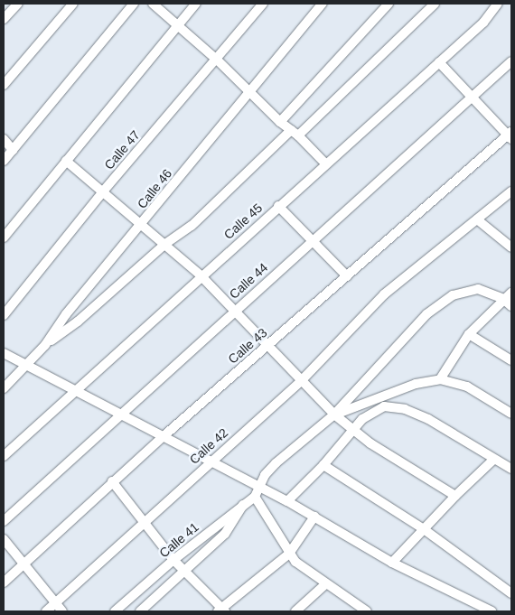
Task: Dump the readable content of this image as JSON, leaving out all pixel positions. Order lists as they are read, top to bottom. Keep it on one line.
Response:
{"streets":{"street":["Calle 47","Calle 46","Calle 45","Calle 44","Calle 43","Calle 42","Calle 41"]}}
